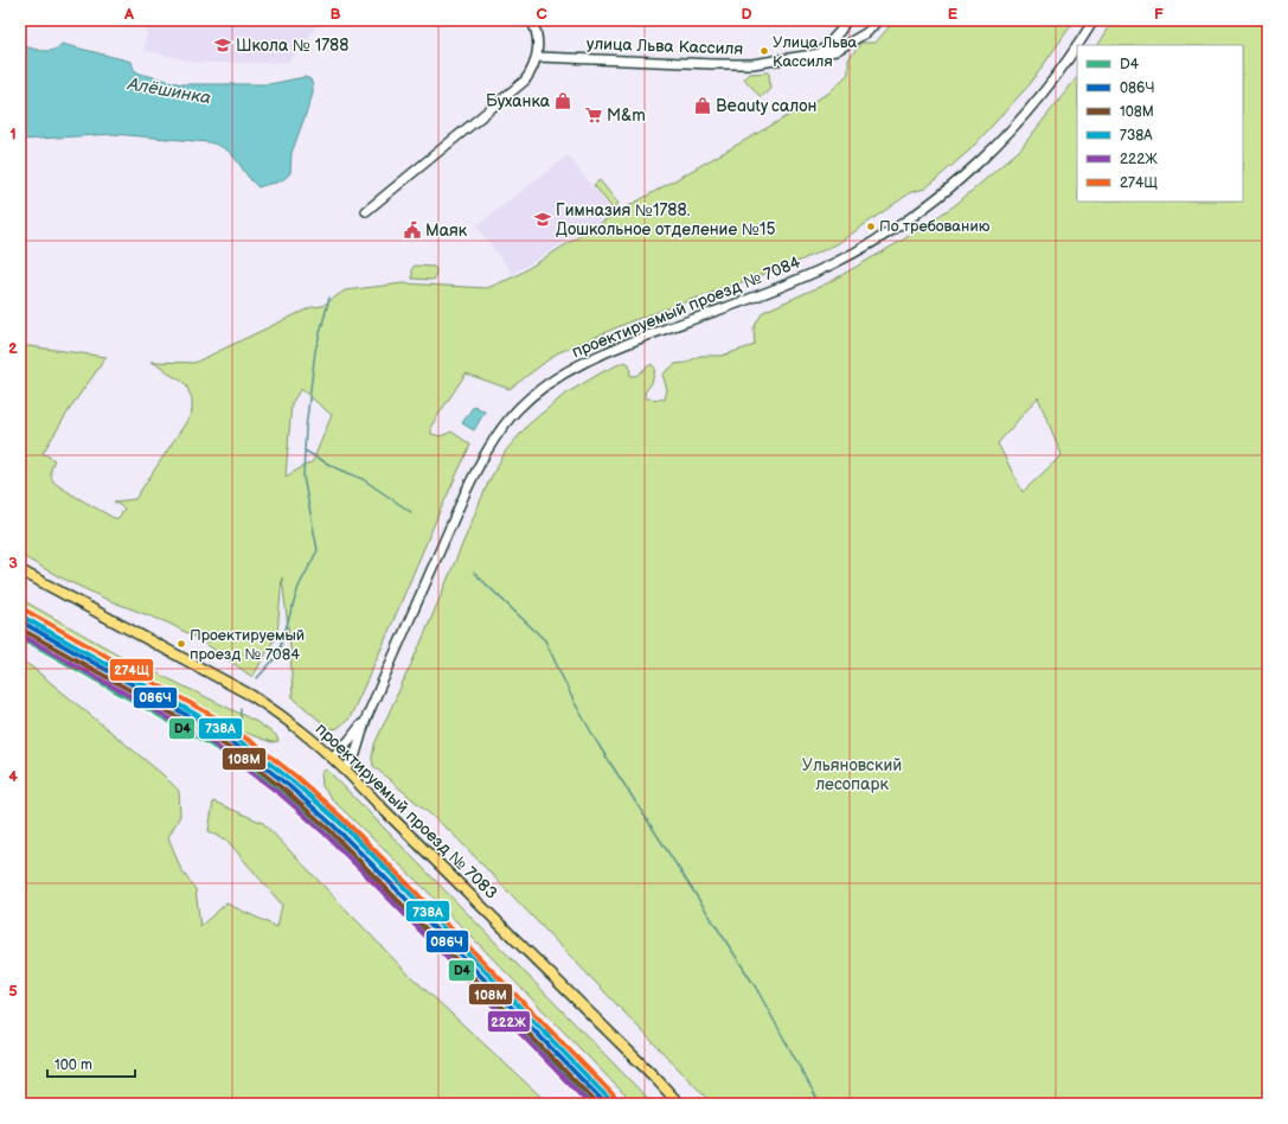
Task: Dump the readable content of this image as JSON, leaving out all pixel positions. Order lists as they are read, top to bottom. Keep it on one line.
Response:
{"streets":{"main road":["проектируемый проезд № 7083"],"street":["улица Льва Кассиля","проектируемый проезд № 7084"]},"crossings":[["проектируемый проезд № 7084","проектируемый проезд № 7083"]],"water":["Алёшинка"],"parks":["Ульяновский лесопарк"],"places":{"school or university":["Школа № 1788","Гимназия №1788. Дошкольное отделение №15"],"other":["Улица Льва Кассиля","По требованию","Проектируемый проезд № 7084"],"shop":["Буханка","Beauty салон"],"supermarket":["M&m"],"public building":["Маяк"]},"lines":["transit line 274Щ","transit line 738А","transit line 086Ч","transit line 108М","transit line 222Ж","transit line D4"],"legend":["D4","086Ч","108М","738А","222Ж","274Щ"],"scale_bar":"100 m","grid":{"columns":["A","B","C","D","E","F"],"rows":["1","2","3","4","5"]}}
